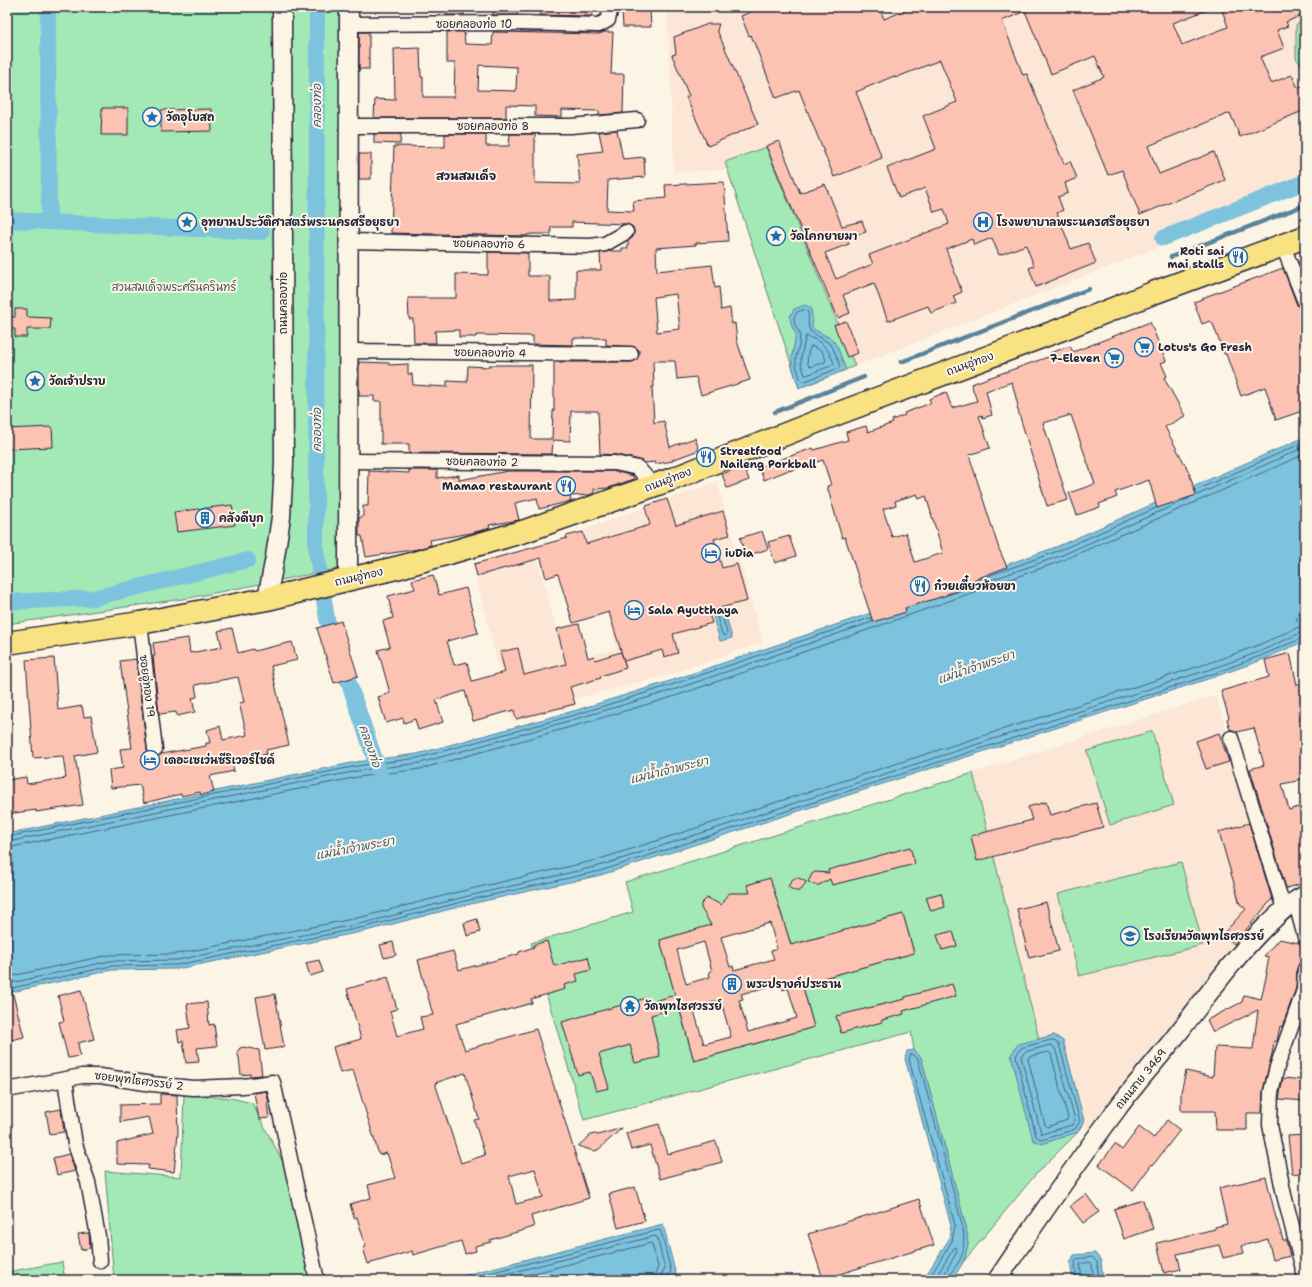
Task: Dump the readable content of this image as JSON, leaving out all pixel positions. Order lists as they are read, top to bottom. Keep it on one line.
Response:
{"streets":{"main road":["ถนนอู่ทอง"],"street":["ซอยคลองท่อ 10","ซอยคลองท่อ 8","ซอยคลองท่อ 6","ถนนคลองท่อ","ซอยคลองท่อ 4","ซอยคลองท่อ 2","ซอยอู่ทอง 19","ถนนสาย 3469","ซอยพุทไธศวรรย์ 2"]},"crossings":[["ถนนคลองท่อ","ถนนอู่ทอง"],["ถนนอู่ทอง","ซอยคลองท่อ 2"],["ถนนอู่ทอง","ซอยอู่ทอง 19"]],"districts":["สวนสมเด็จ"],"water":["คลองท่อ","แม่น้ำเจ้าพระยา"],"parks":["สวนสมเด็จพระศรีนครินทร์"],"places":{"place":["วัดอุโบสถ","อุทยานประวัติศาสตร์พระนครศรีอยุธยา","วัดโคกยายมา","วัดเจ้าปราบ"],"hospital":["โรงพยาบาลพระนครศรีอยุธยา"],"restaurant":["Roti sai mai stalls","Streetfood Naileng Porkball","Mamao restaurant","ก๋วยเตี๋ยวห้อยขา"],"supermarket":["Lotus's Go Fresh","7-Eleven"],"building":["คลังดีบุก","พระปรางค์ประธาน"],"hotel":["iuDia","Sala Ayutthaya","เดอะเซเว่นซีริเวอร์ไซด์"],"school or university":["โรงเรียนวัดพุทไธศวรรย์"],"temple":["วัดพุทไธศวรรย์"]}}
